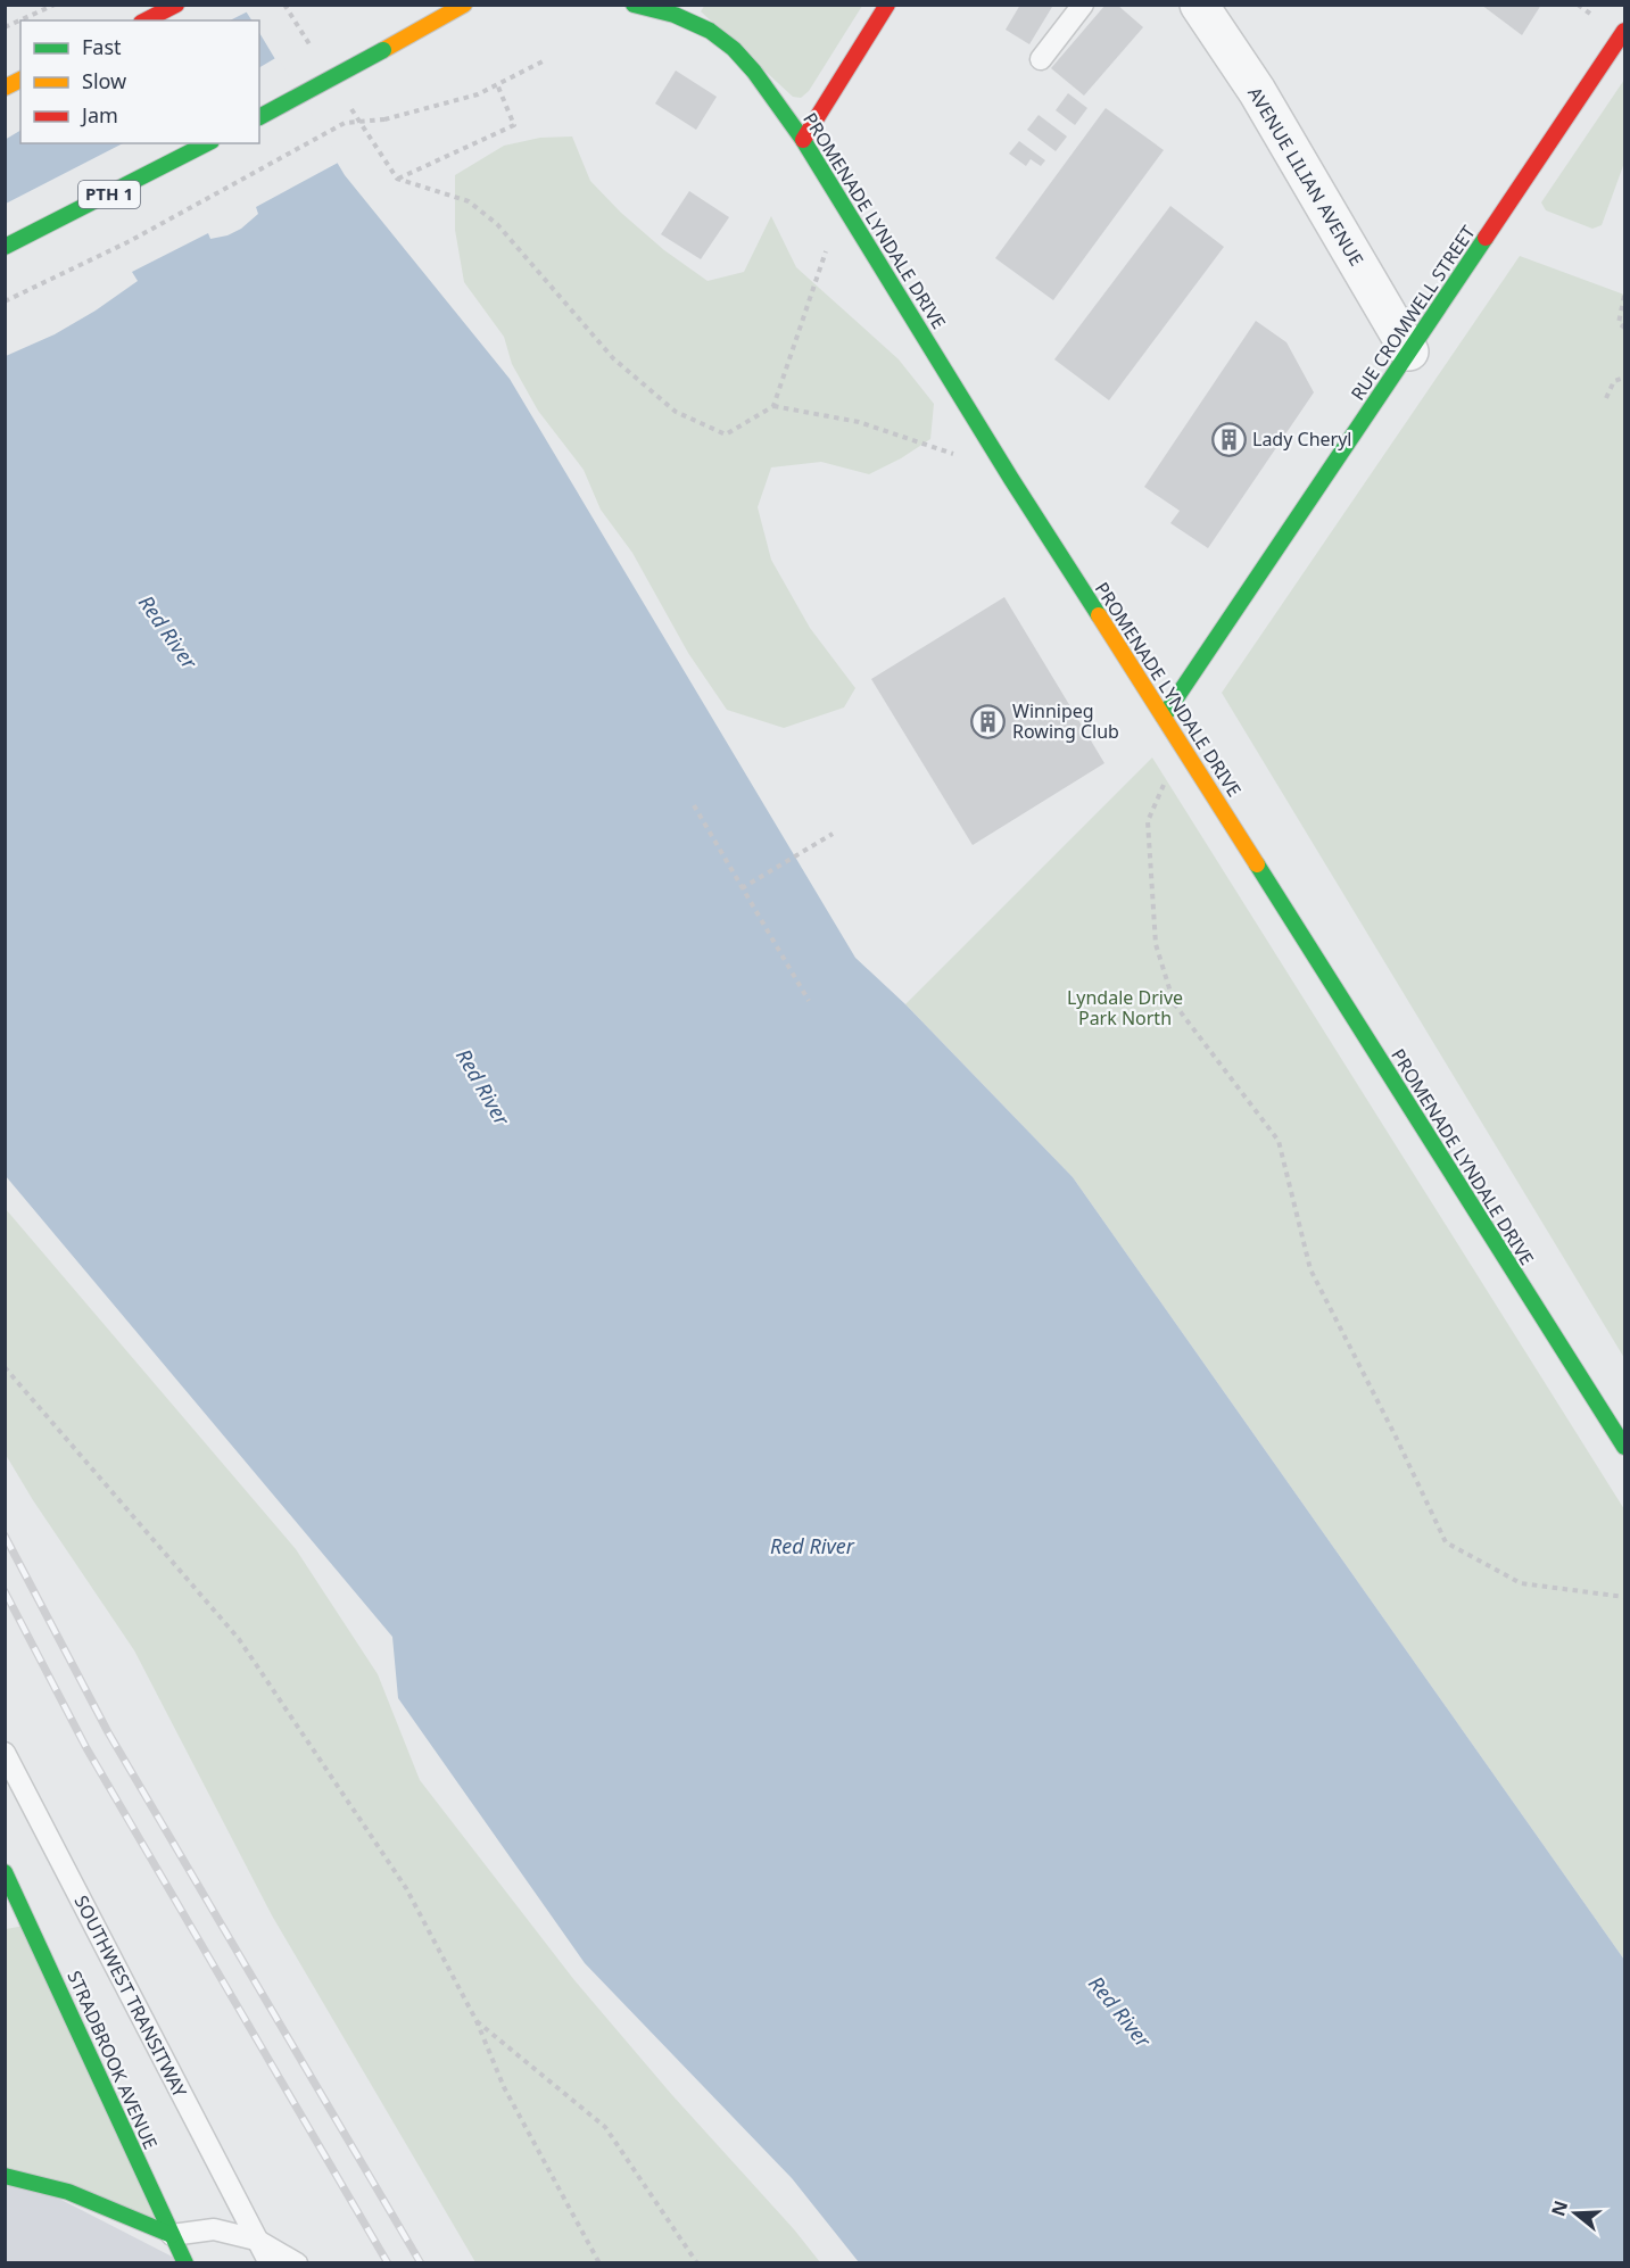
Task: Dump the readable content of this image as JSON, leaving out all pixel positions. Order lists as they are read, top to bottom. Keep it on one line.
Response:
{"streets":{"main road":["PTH 1","PROMENADE LYNDALE DRIVE","RUE CROMWELL STREET","STRADBROOK AVENUE"],"street":["AVENUE LILIAN AVENUE"],"lane":["SOUTHWEST TRANSITWAY"]},"crossings":[["AVENUE LILIAN AVENUE","RUE CROMWELL STREET"],["PROMENADE LYNDALE DRIVE","RUE CROMWELL STREET"]],"water":["Red River"],"parks":["Lyndale Drive Park North"],"places":{"building":["Lady Cheryl","Winnipeg Rowing Club"]},"legend":["Fast","Slow","Jam"],"north":"left"}
